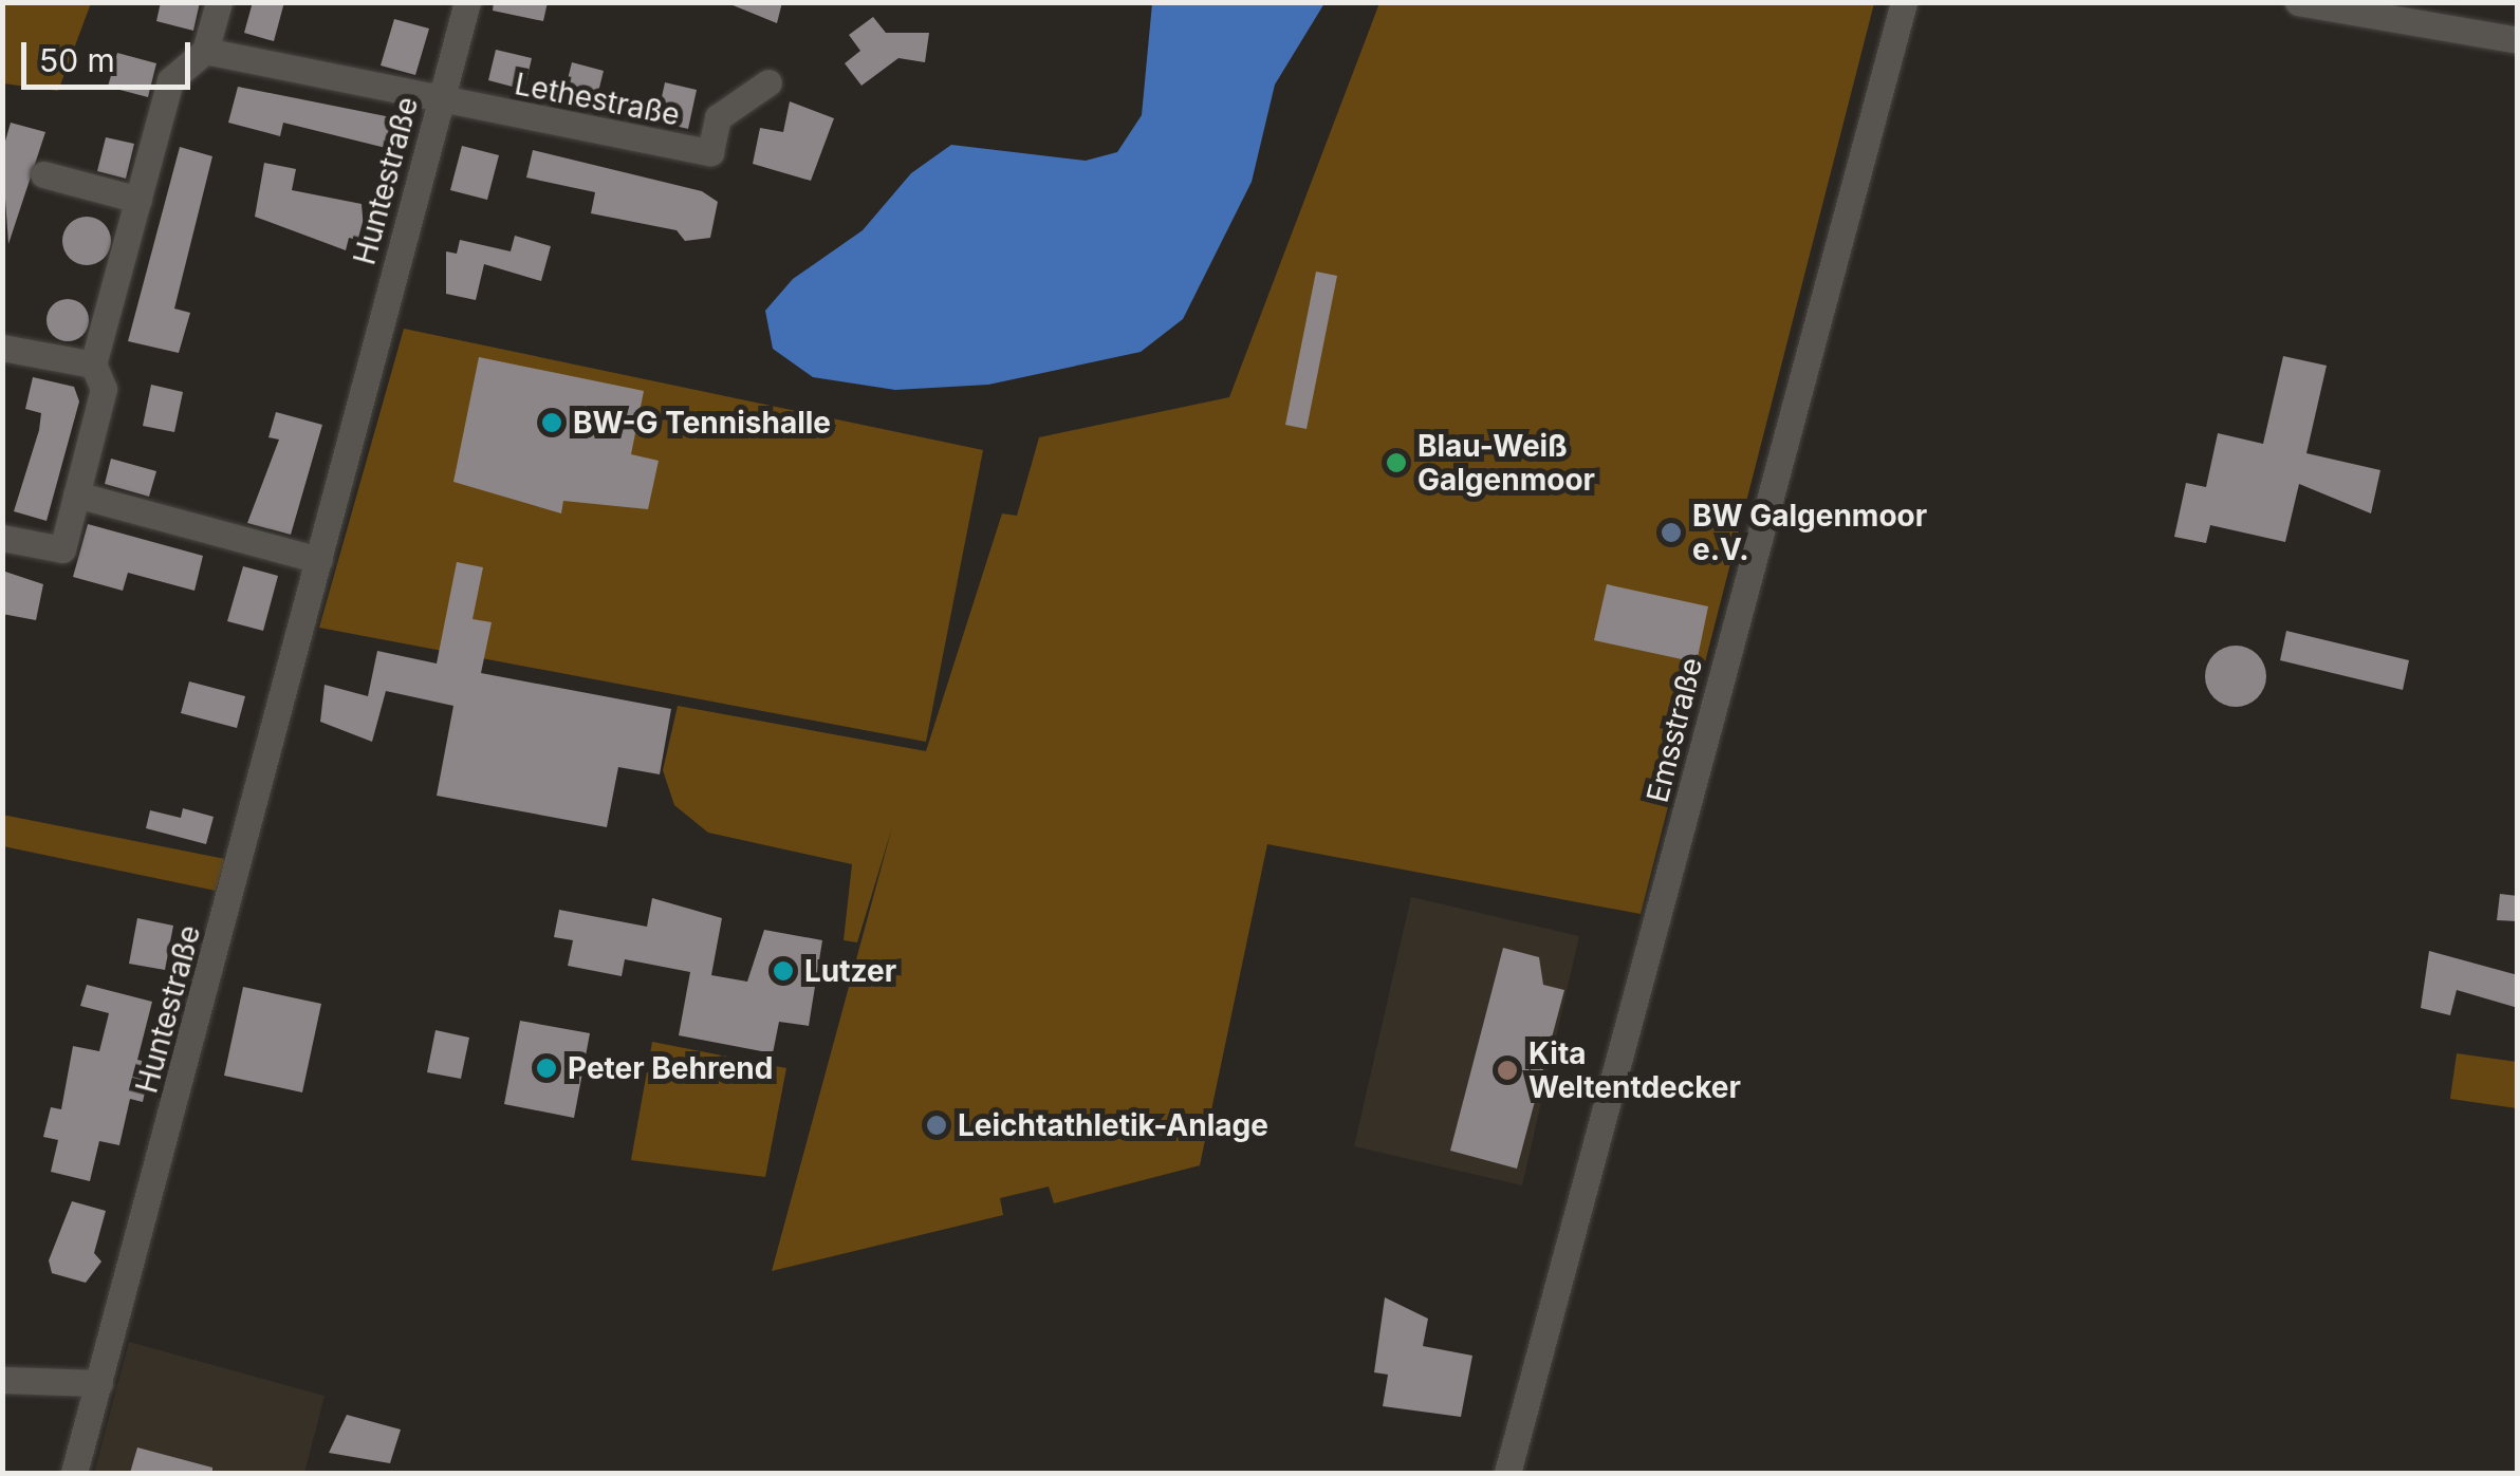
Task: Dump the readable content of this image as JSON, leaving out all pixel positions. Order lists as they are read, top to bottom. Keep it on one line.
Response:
{"streets":{"street":["Lethestraße","Huntestraße","Emsstraße"]},"crossings":[["Lethestraße","Huntestraße"]],"places":["BW-G Tennishalle","Blau-Weiß Galgenmoor","BW Galgenmoor e.V.","Lutzer","Peter Behrend","Kita Weltentdecker","Leichtathletik-Anlage"],"scale_bar":"50 m"}
